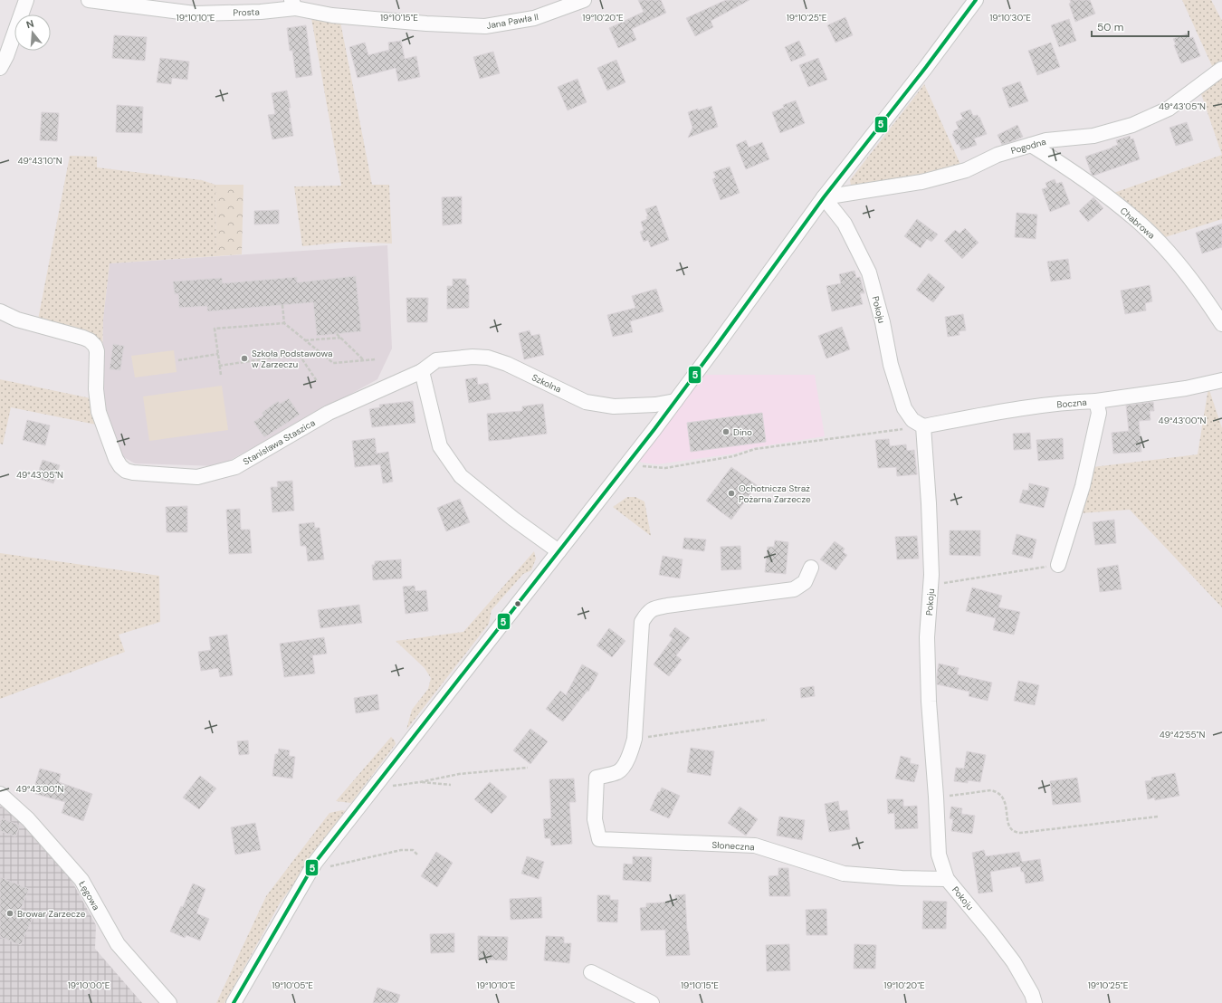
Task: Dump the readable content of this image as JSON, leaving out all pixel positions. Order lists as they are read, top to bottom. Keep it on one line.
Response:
{"streets":{"street":["Prosta","Jana Pawła II","Pogodna","Chabrowa","Pokoju","Szkolna","Boczna","Stanisława Staszica","Słoneczna","Łęgowa"]},"crossings":[["Prosta","Jana Pawła II"],["Pogodna","Chabrowa"],["Pogodna","Pokoju"],["Pokoju","Boczna"],["Pokoju","Słoneczna"],["Szkolna","Stanisława Staszica"]],"places":["Szkoła Podstawowa w Zarzeczu","Dino","Ochotnicza Straż Pożarna Zarzecze","Browar Zarzecze"],"lines":["transit line 5"],"scale_bar":"50 m","north":"top","coordinates":["19°10'10\"E","19°10'15\"E","19°10'20\"E","19°10'25\"E","19°10'30\"E","49°43'05\"N","49°43'10\"N","49°43'00\"N","49°42'55\"N","19°10'00\"E","19°10'05\"E"]}
